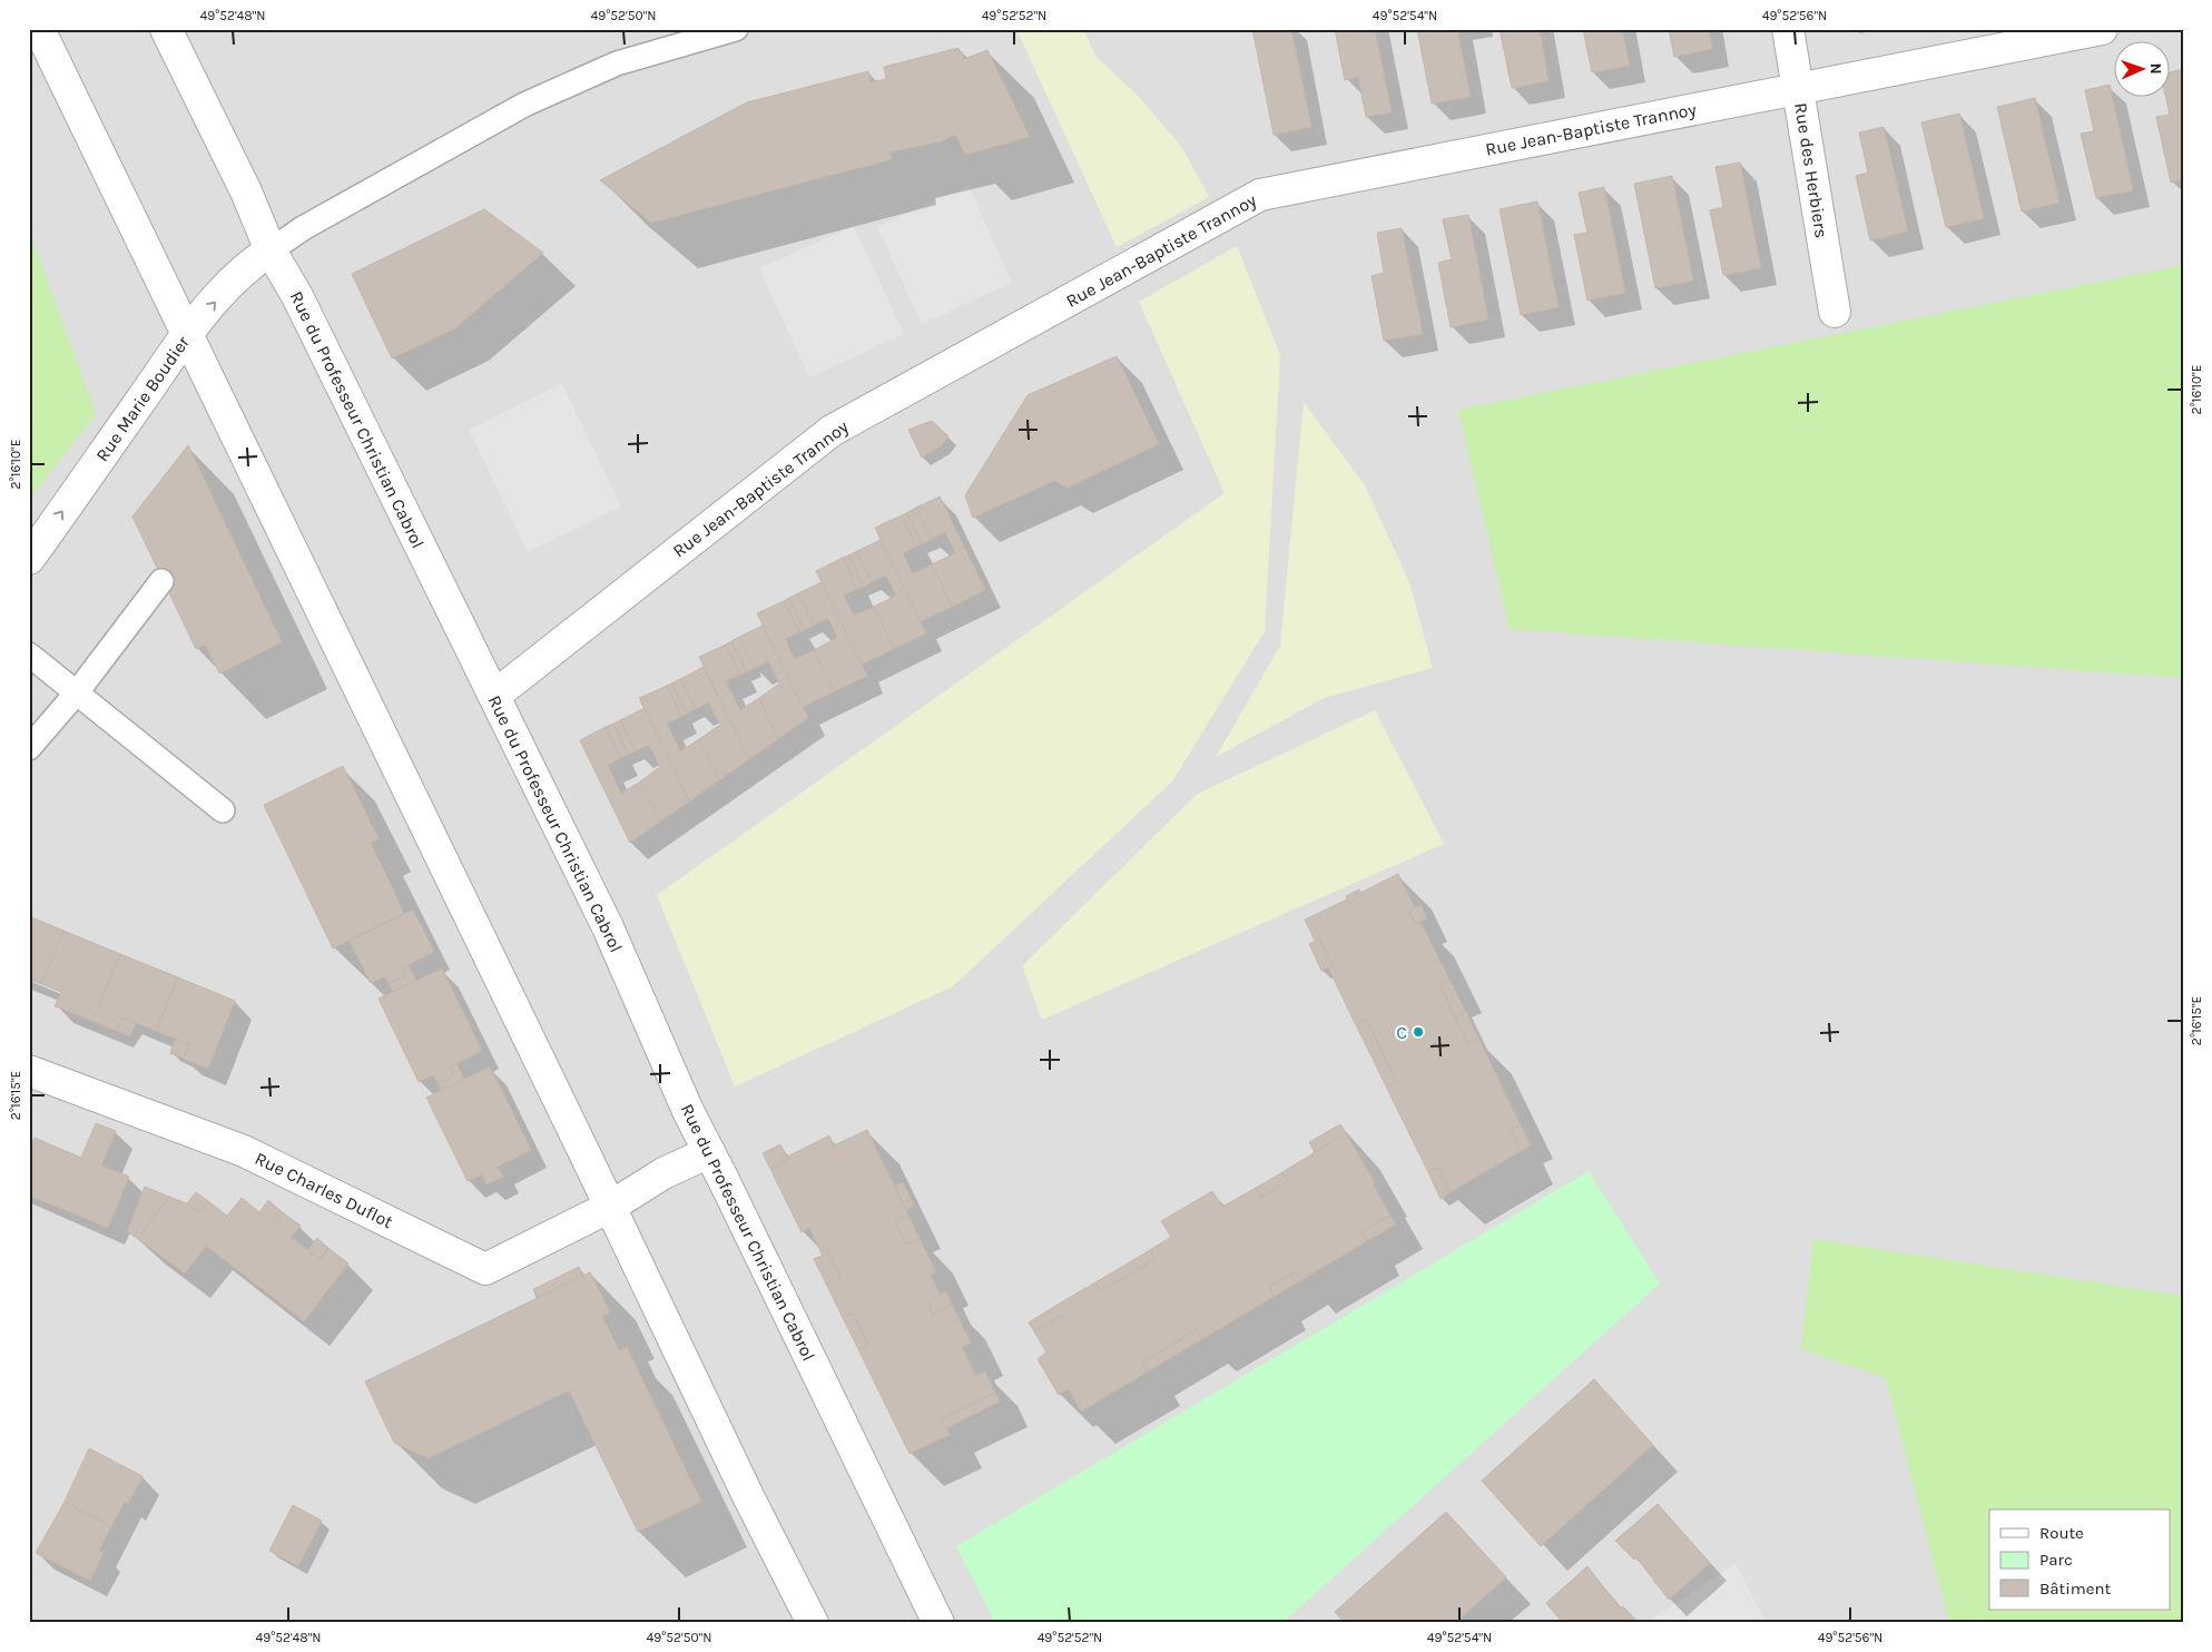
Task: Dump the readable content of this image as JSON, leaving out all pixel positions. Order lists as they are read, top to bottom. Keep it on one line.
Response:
{"streets":{"street":["Rue Jean-Baptiste Trannoy","Rue des Herbiers","Rue Marie Boudier","Rue du Professeur Christian Cabrol","Rue Charles Duflot"]},"crossings":[["Rue Jean-Baptiste Trannoy","Rue des Herbiers"],["Rue Jean-Baptiste Trannoy","Rue du Professeur Christian Cabrol"],["Rue Marie Boudier","Rue du Professeur Christian Cabrol"]],"one_way":["Rue Marie Boudier"],"places":["C"],"legend":["Route","Parc","Bâtiment"],"north":"right","coordinates":["49°52'48\"N","49°52'50\"N","49°52'52\"N","49°52'54\"N","49°52'56\"N","2°16'10\"E","2°16'15\"E"]}
